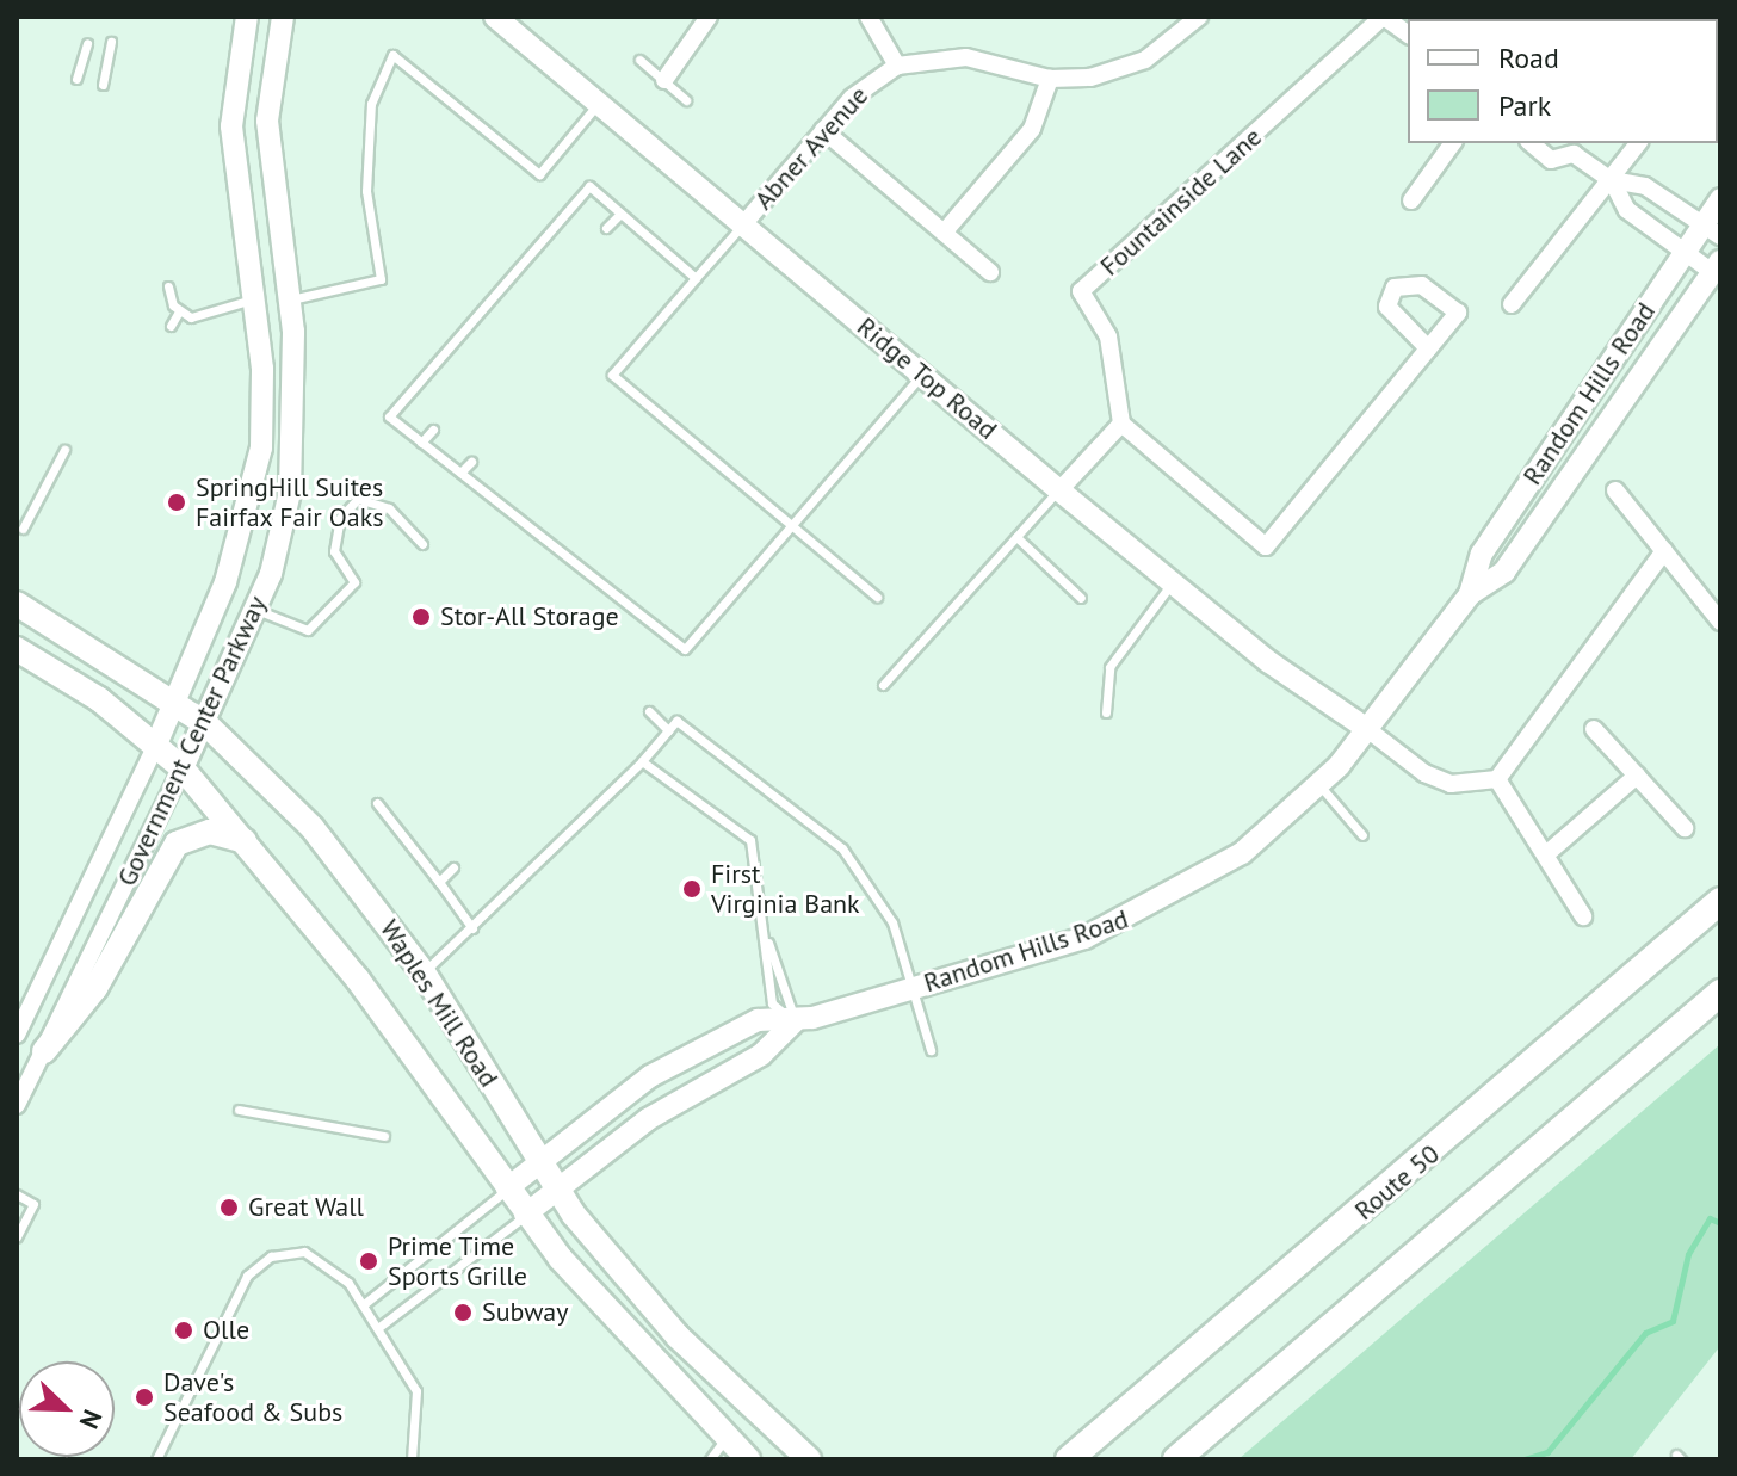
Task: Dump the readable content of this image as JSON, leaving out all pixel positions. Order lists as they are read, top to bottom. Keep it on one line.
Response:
{"streets":{"main road":["Waples Mill Road","Route 50"],"street":["Abner Avenue","Fountainside Lane","Ridge Top Road","Random Hills Road","Government Center Parkway"]},"crossings":[["Abner Avenue","Ridge Top Road"],["Ridge Top Road","Random Hills Road"],["Random Hills Road","Waples Mill Road"],["Government Center Parkway","Waples Mill Road"]],"places":["SpringHill Suites Fairfax Fair Oaks","Stor-All Storage","First Virginia Bank","Great Wall","Prime Time Sports Grille","Subway","Olle","Dave's Seafood & Subs"],"legend":["Road","Park"],"north":"bottom right"}
